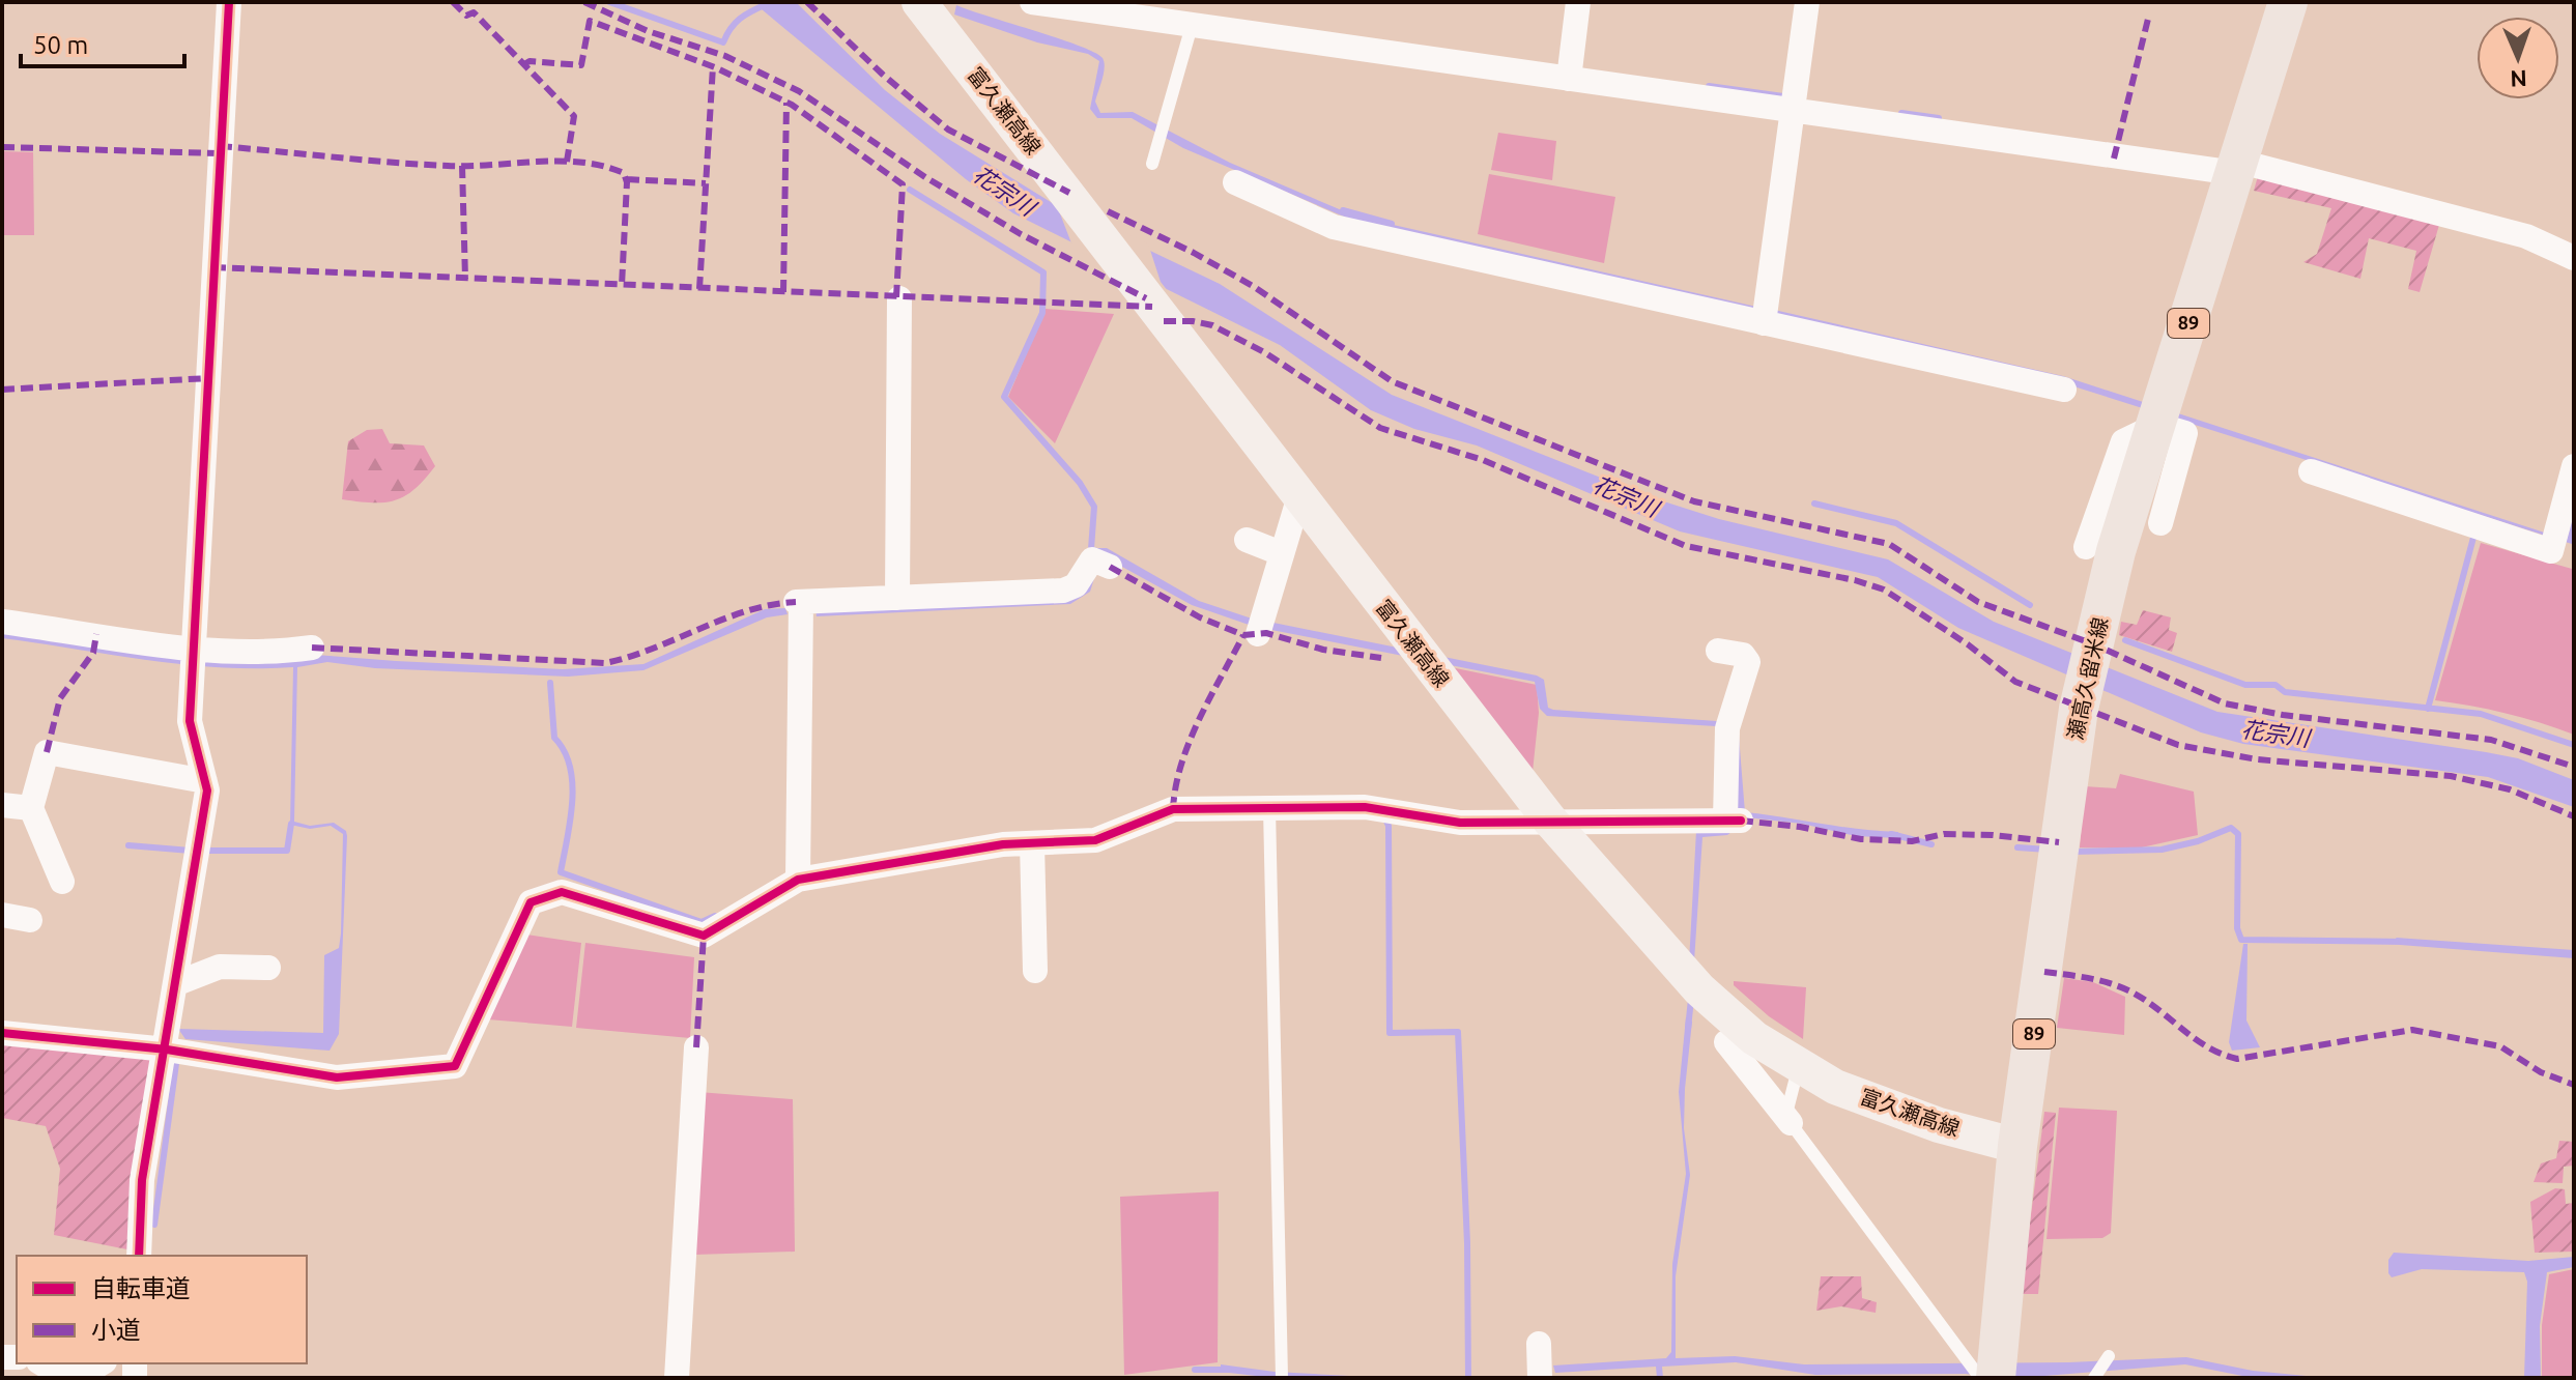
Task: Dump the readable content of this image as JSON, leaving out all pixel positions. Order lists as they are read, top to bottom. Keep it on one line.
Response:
{"streets":{"main road":["富久瀬高線","89","瀬高久留米線"]},"crossings":[["富久瀬高線","瀬高久留米線"]],"water":["花宗川"],"legend":["自転車道","小道"],"scale_bar":"50 m","north":"bottom"}
